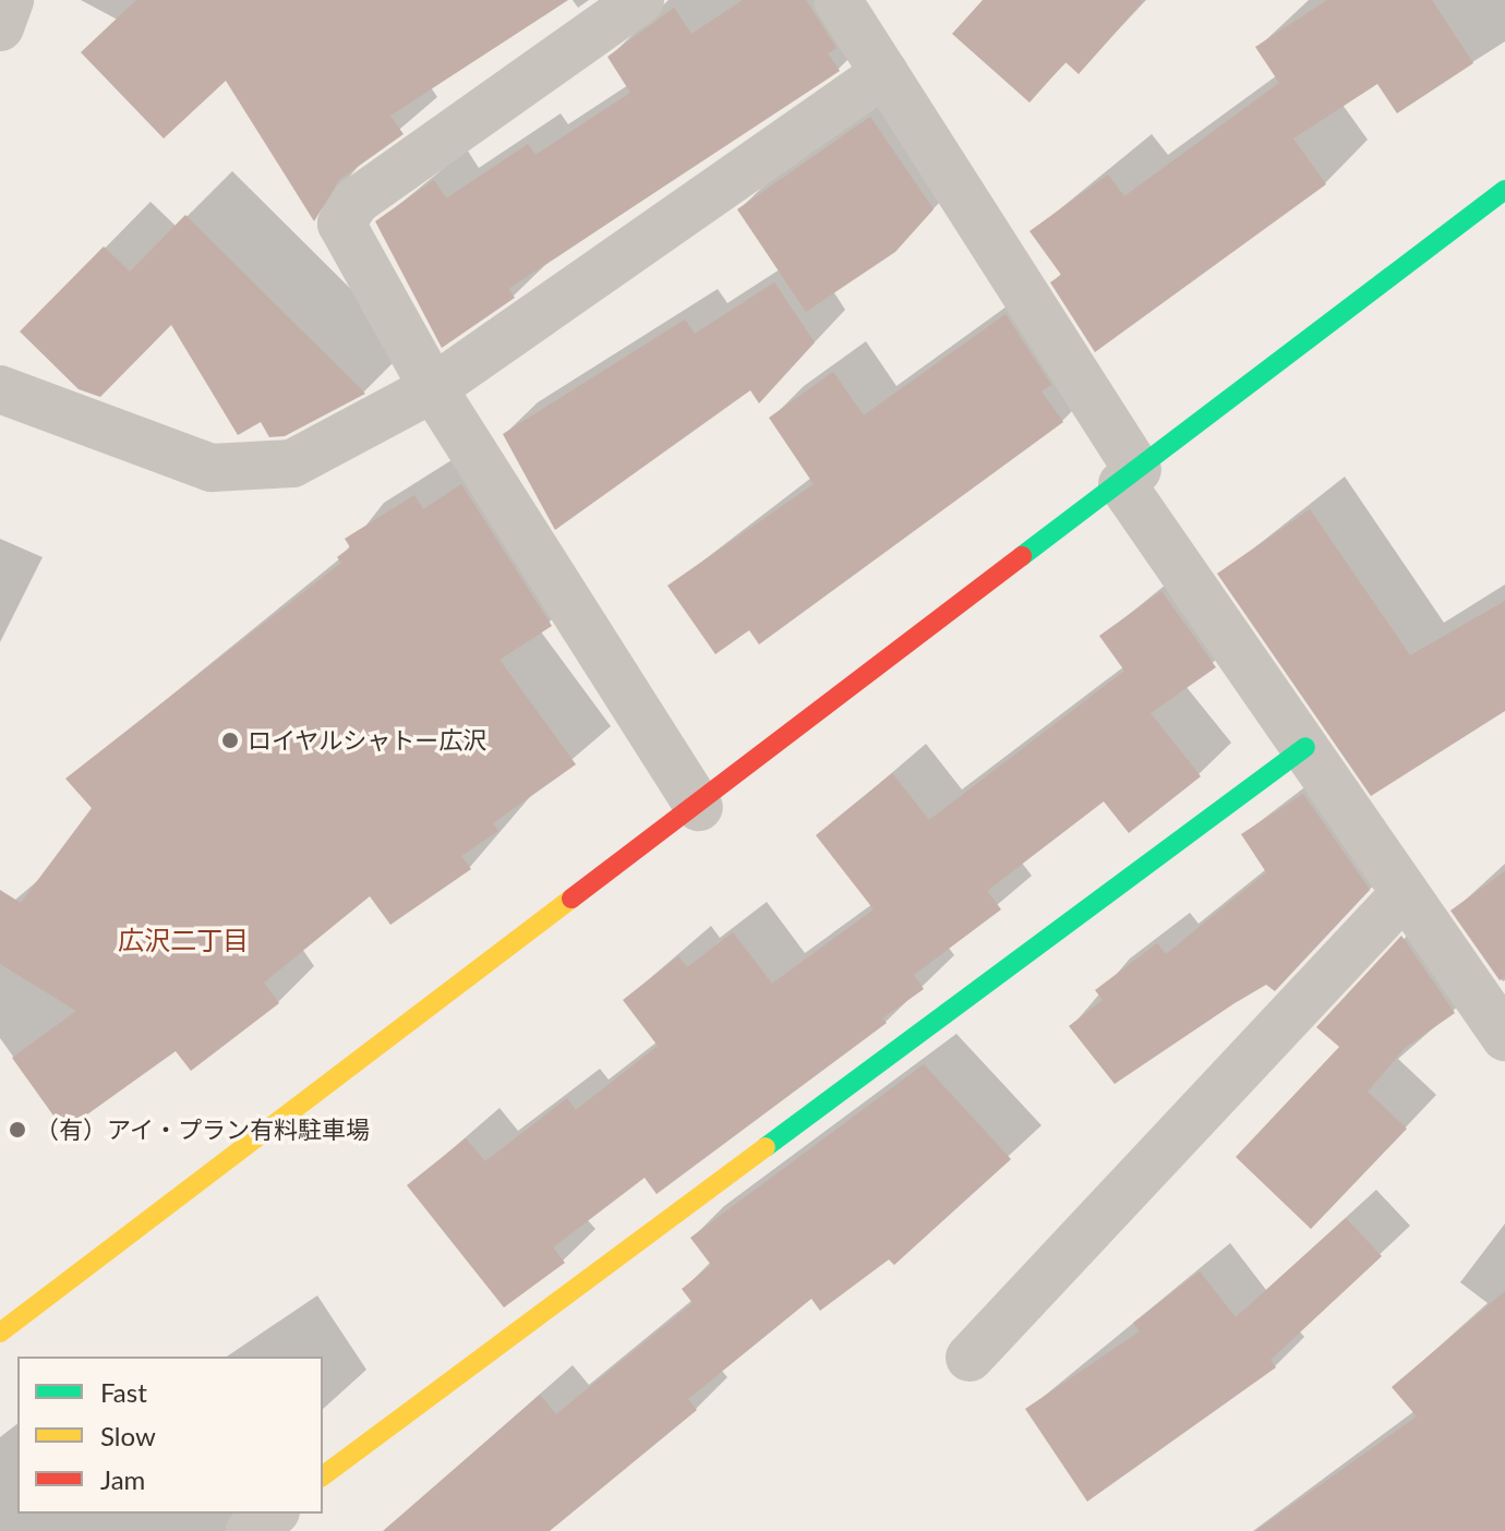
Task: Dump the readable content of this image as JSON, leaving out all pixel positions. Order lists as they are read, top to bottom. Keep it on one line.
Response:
{"districts":["広沢二丁目"],"places":["ロイヤルシャトー広沢","（有）アイ・プラン有料駐車場"],"legend":["Fast","Slow","Jam"]}
